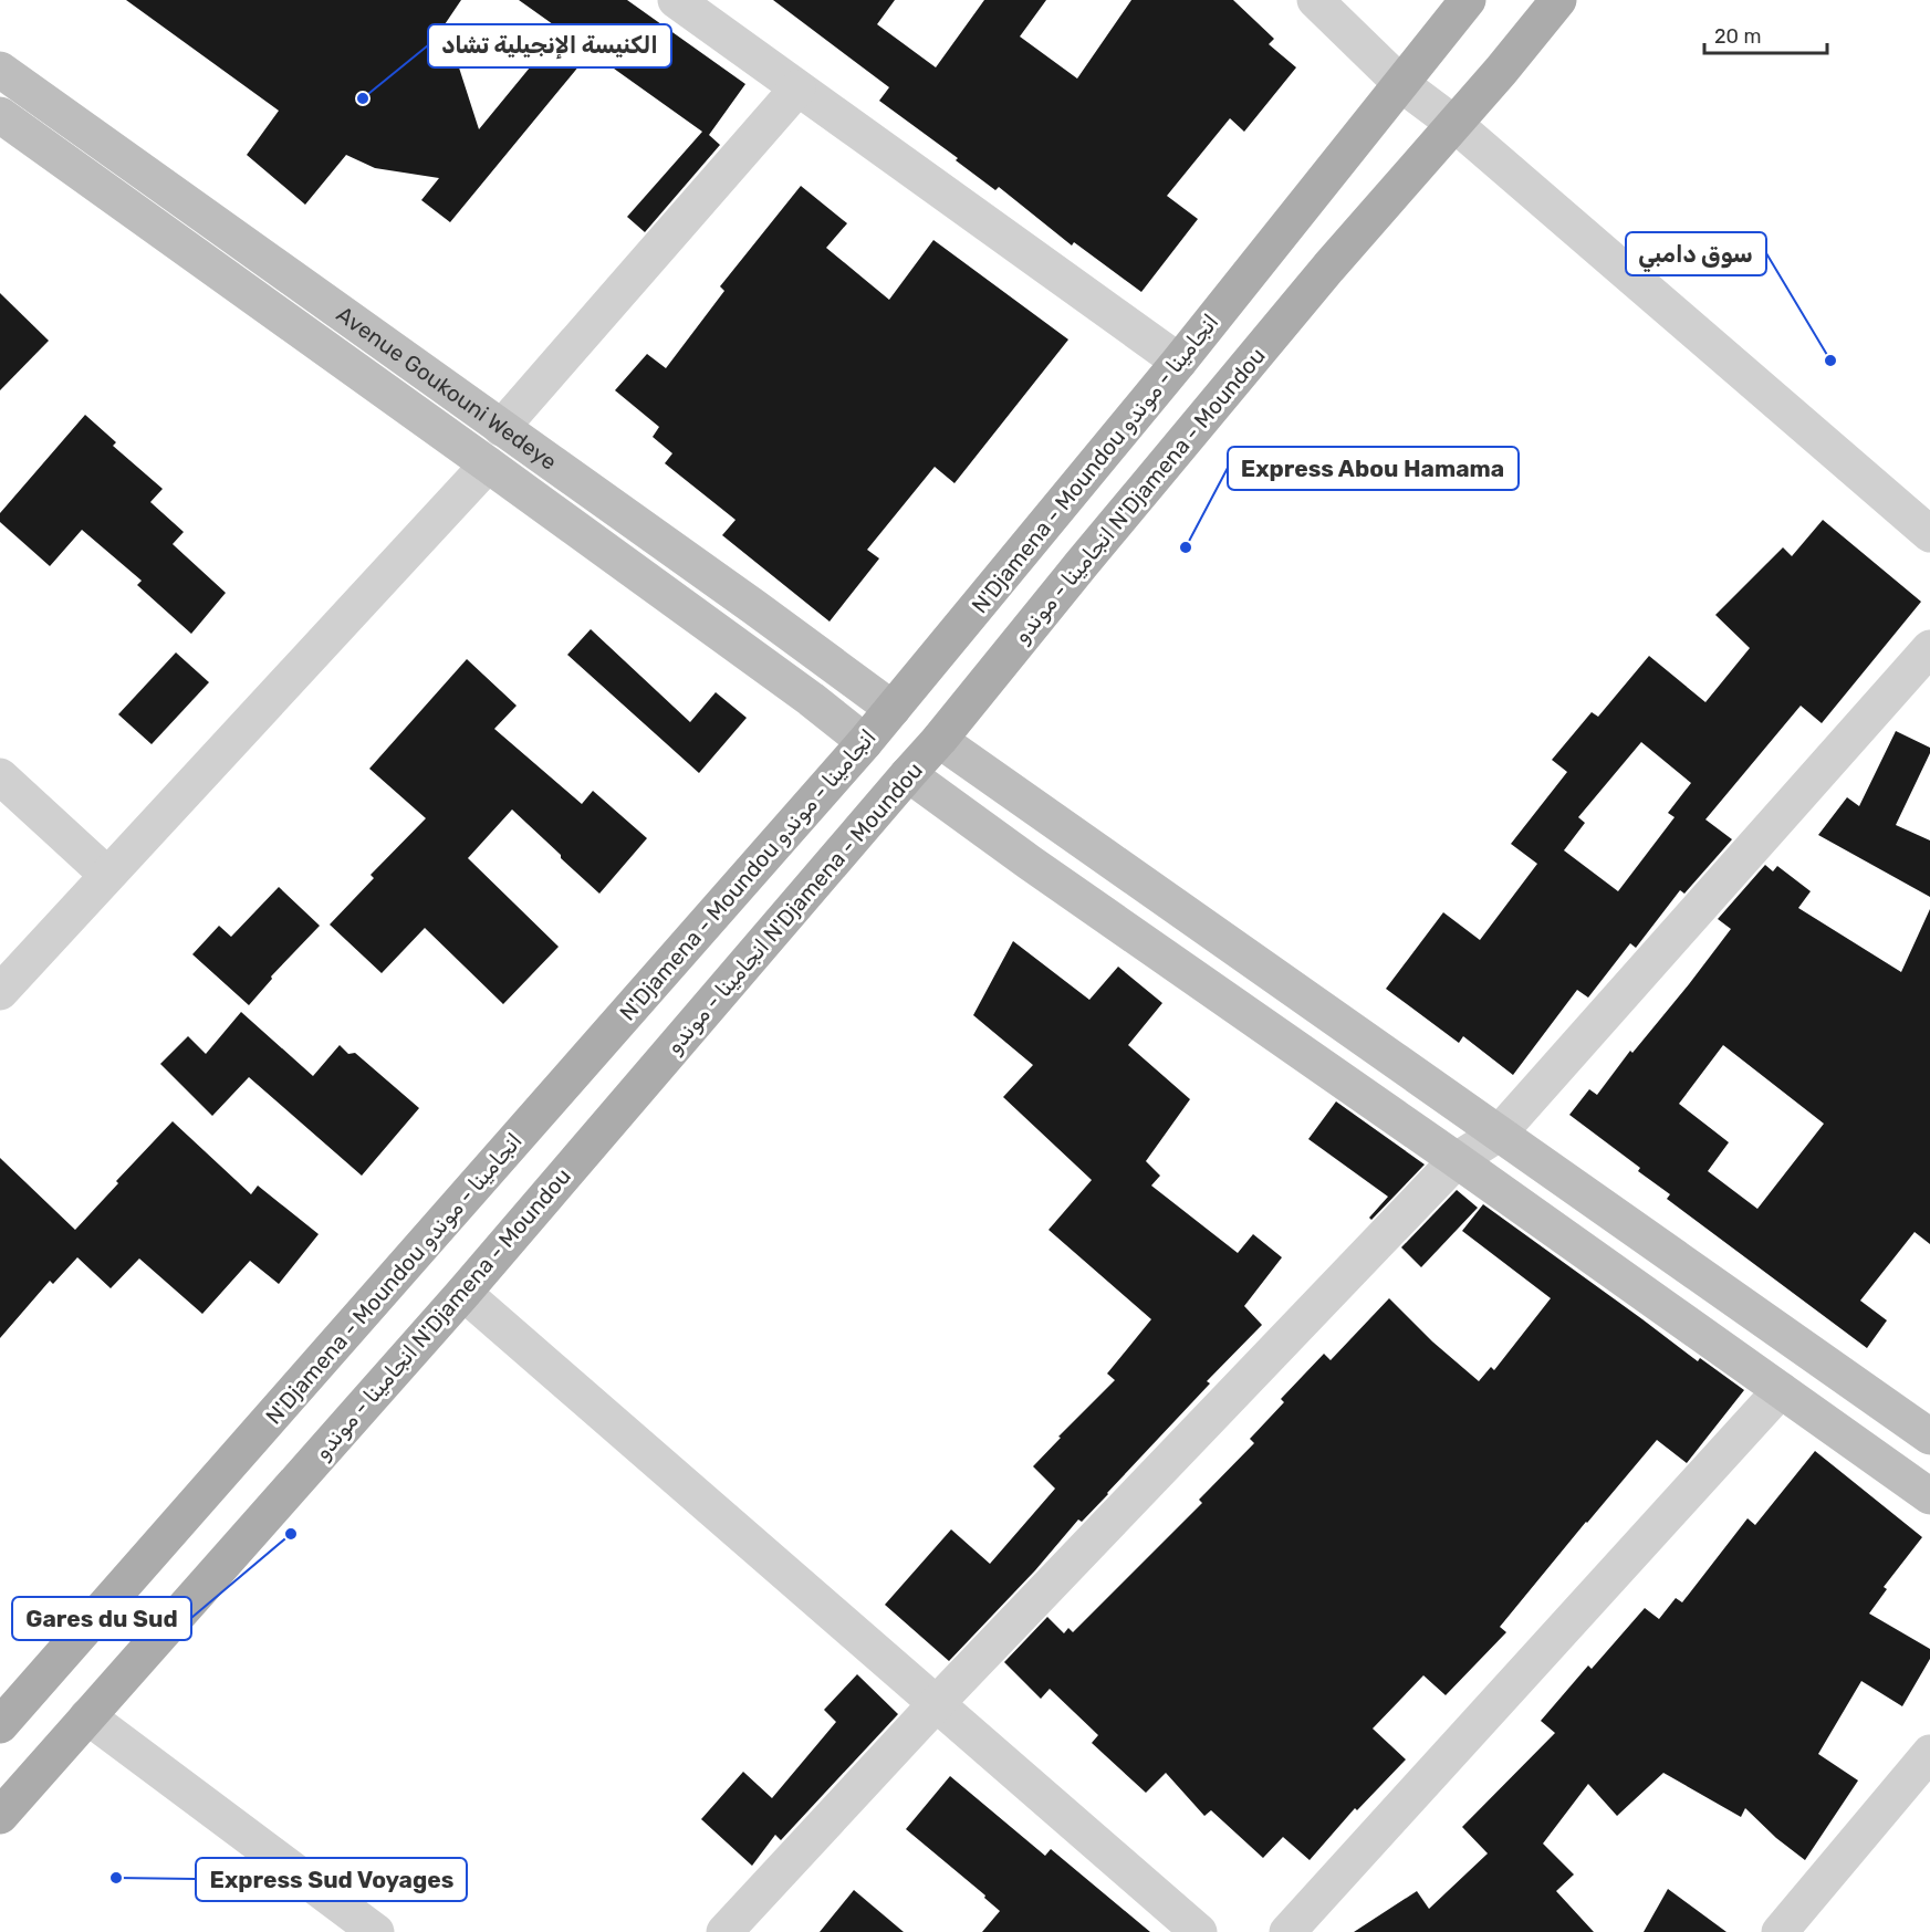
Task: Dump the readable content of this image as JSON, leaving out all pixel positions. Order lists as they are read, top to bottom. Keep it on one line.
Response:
{"streets":{"main road":["N'Djamena - Moundou انجامينا - موندو","انجامينا - موندو N'Djamena - Moundou"],"street":["Avenue Goukouni Wedeye"]},"crossings":[["Avenue Goukouni Wedeye","N'Djamena - Moundou انجامينا - موندو"]],"places":["الكنيسة الإنجيلية تشاد","سوق دامبي","Express Abou Hamama","Gares du Sud","Express Sud Voyages"],"scale_bar":"20 m"}
